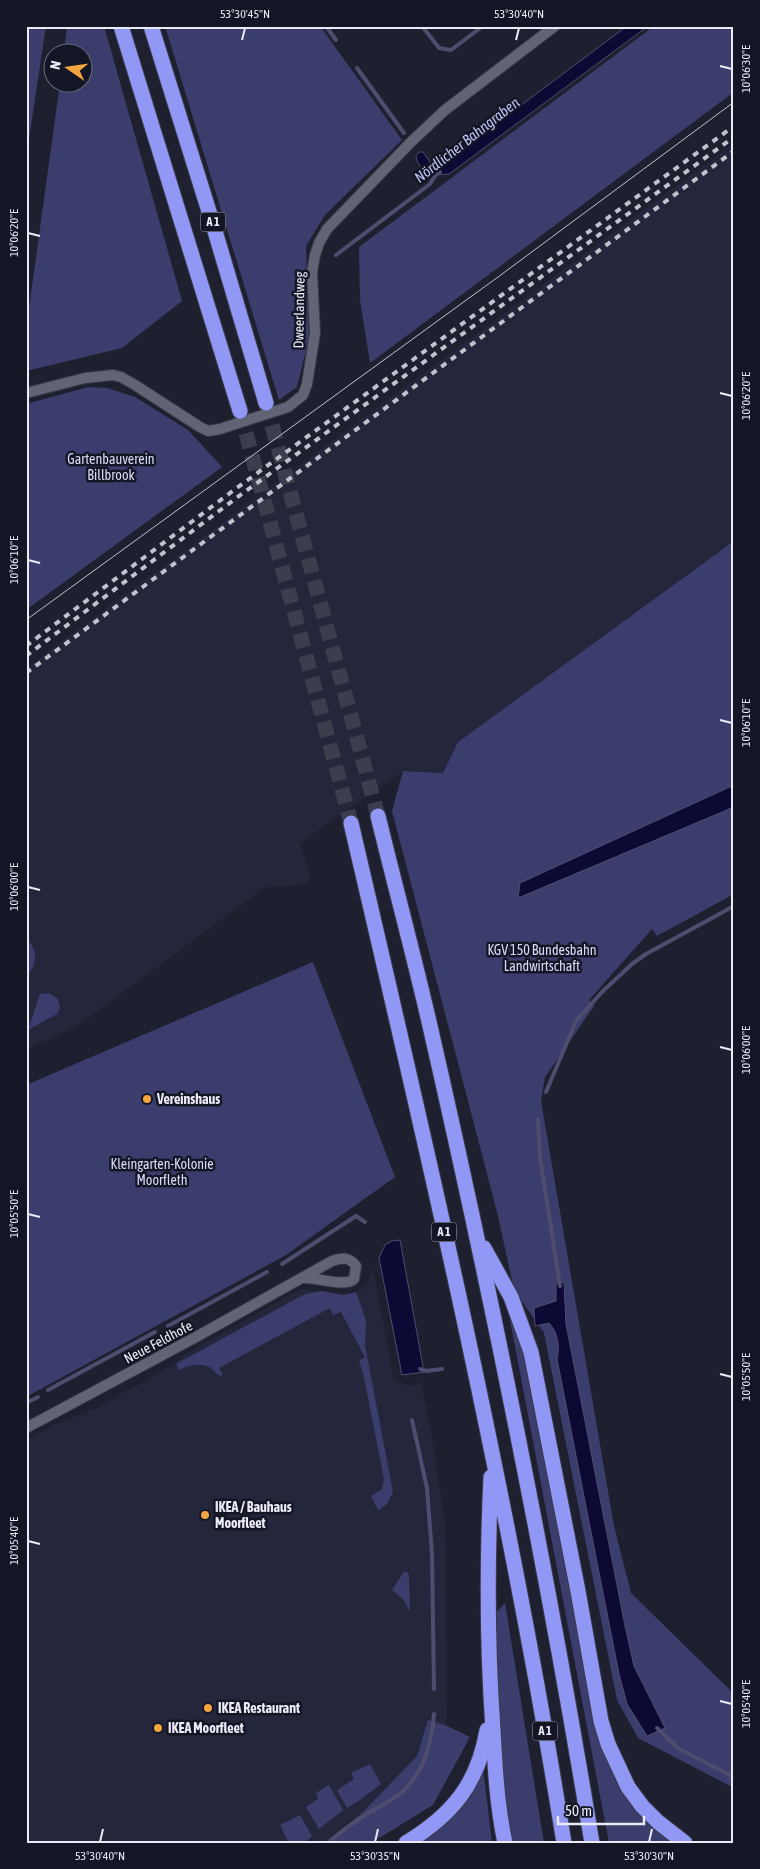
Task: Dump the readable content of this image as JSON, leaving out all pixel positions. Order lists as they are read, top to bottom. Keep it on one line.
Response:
{"streets":{"highway":["A 1"],"street":["Dweerlandweg","Neue Feldhofe"]},"water":["Nördlicher Bahngraben"],"parks":["Gartenbauverein Billbrook","KGV 150 Bundesbahn Landwirtschaft","Kleingarten-Kolonie Moorfleth"],"places":["Vereinshaus","IKEA / Bauhaus Moorfleet","IKEA Restaurant","IKEA Moorfleet"],"scale_bar":"50 m","north":"left","coordinates":["53°30'45\"N","53°30'40\"N","10°06'30\"E","10°06'20\"E","10°06'10\"E","10°06'00\"E","10°05'50\"E","10°05'40\"E","53°30'35\"N","53°30'30\"N"]}
